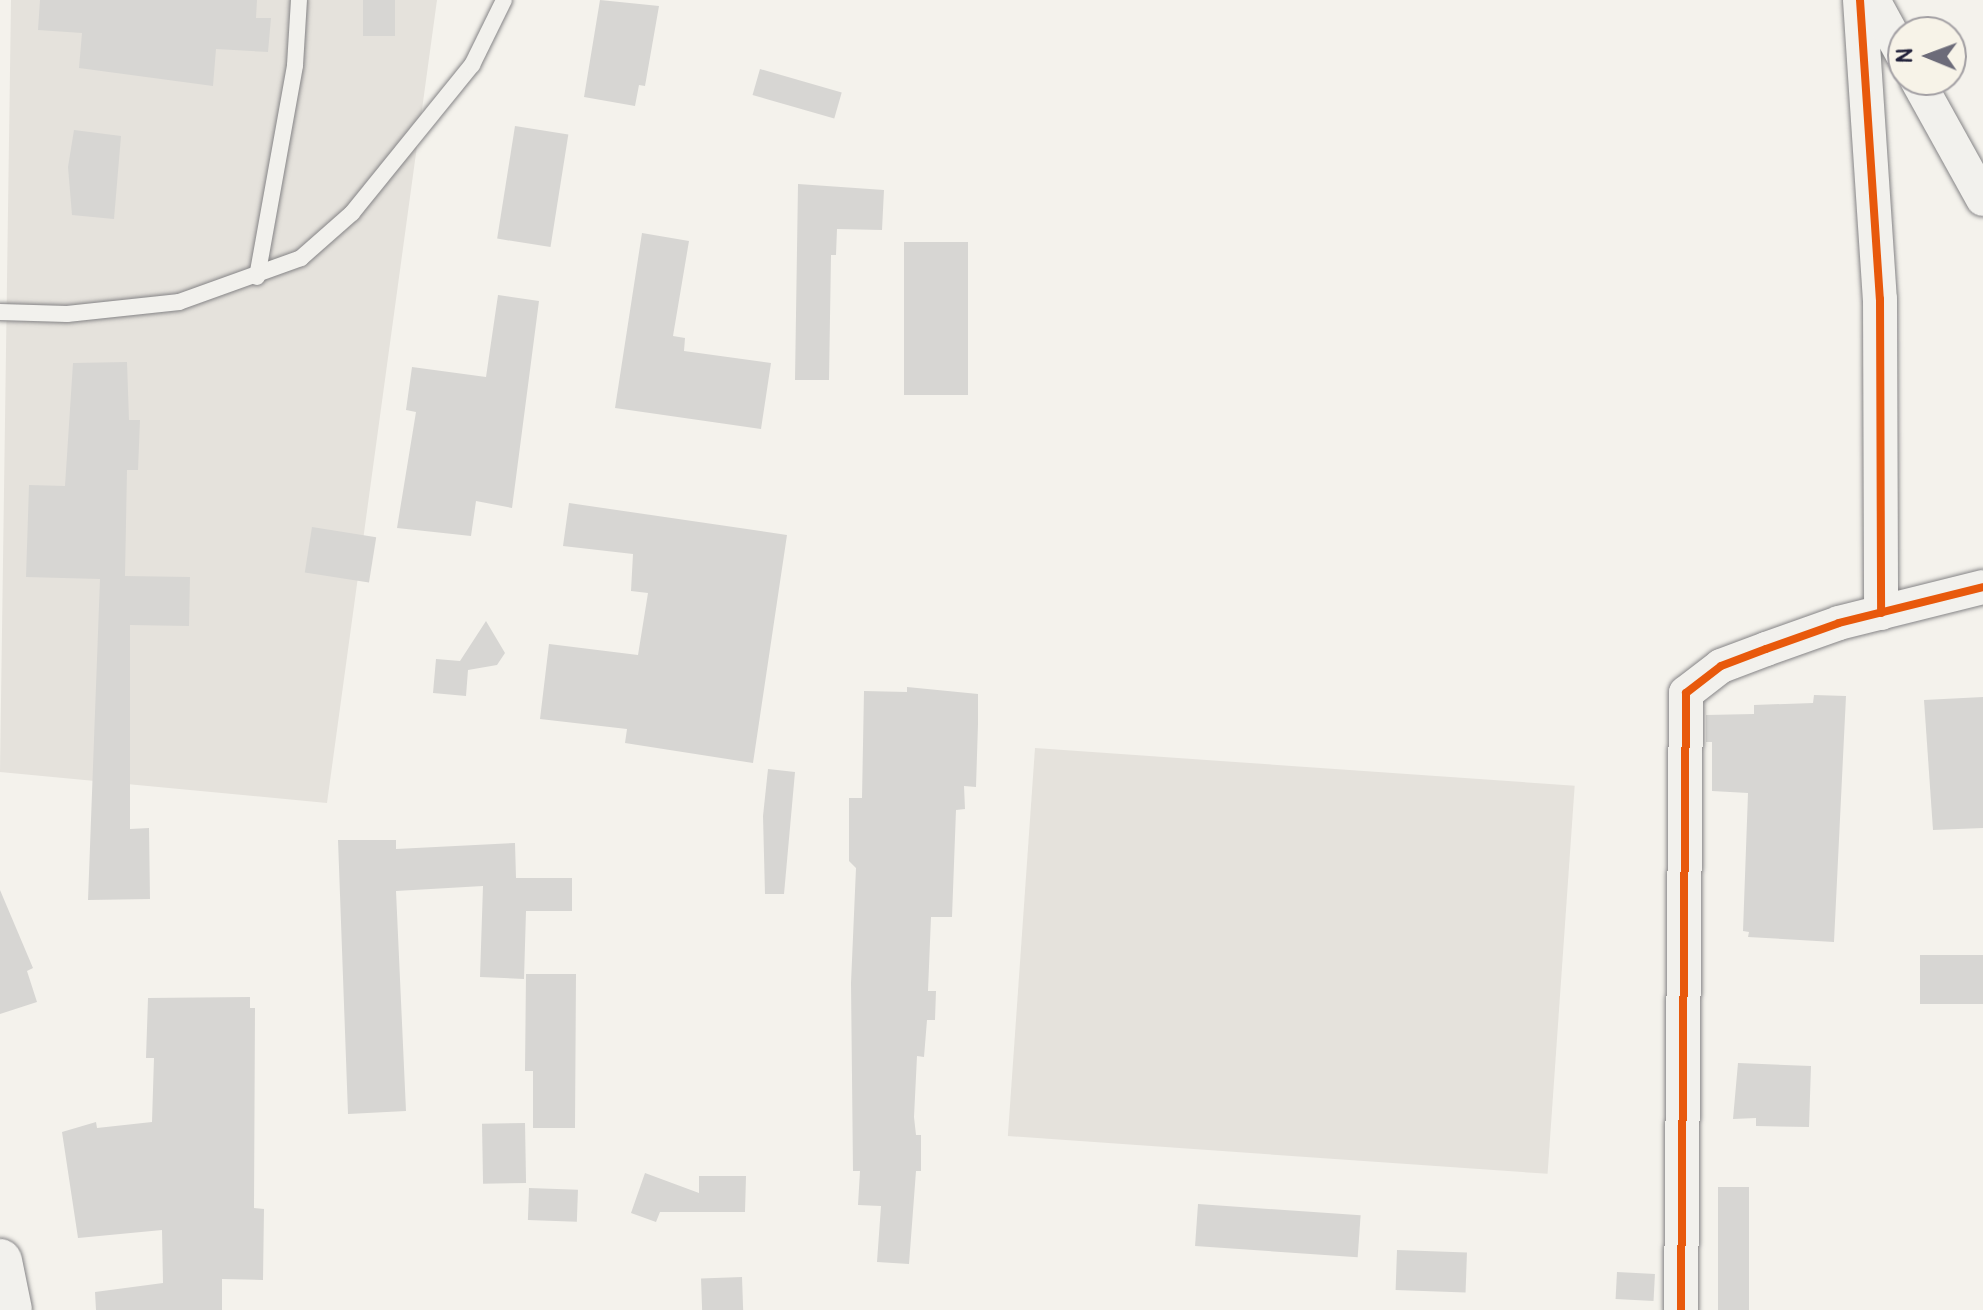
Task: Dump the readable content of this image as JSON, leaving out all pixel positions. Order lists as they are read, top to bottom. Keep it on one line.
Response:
{"north":"left"}
